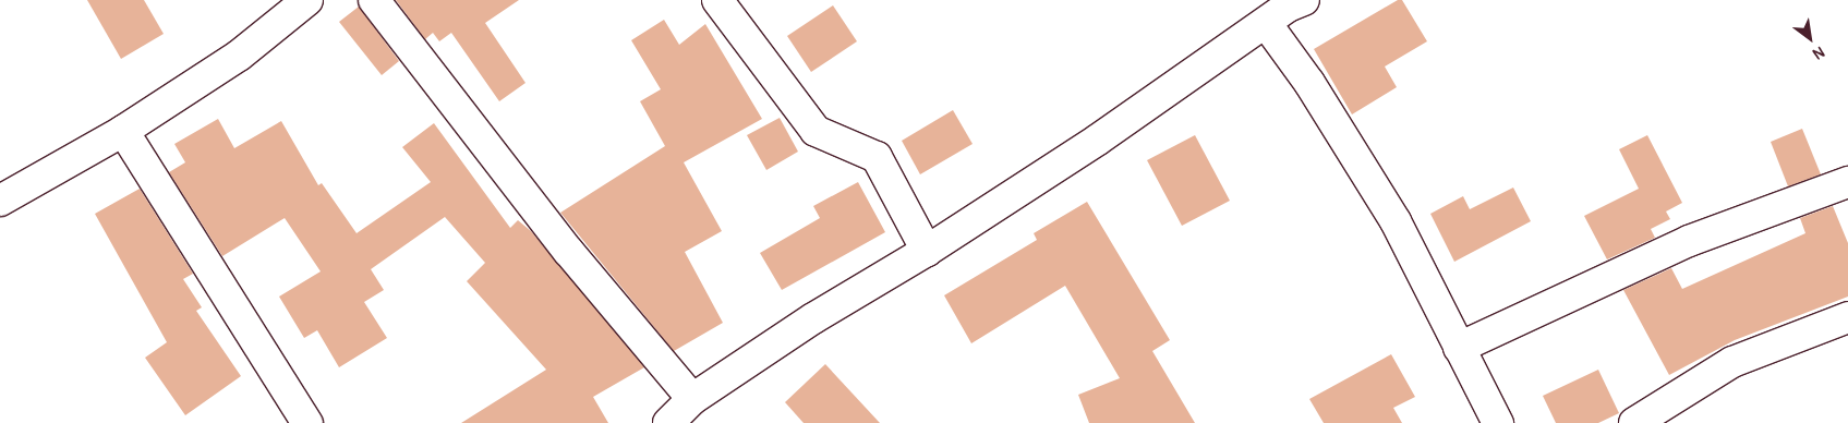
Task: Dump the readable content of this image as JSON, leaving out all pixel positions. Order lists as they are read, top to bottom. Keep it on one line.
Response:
{"north":"bottom right"}
